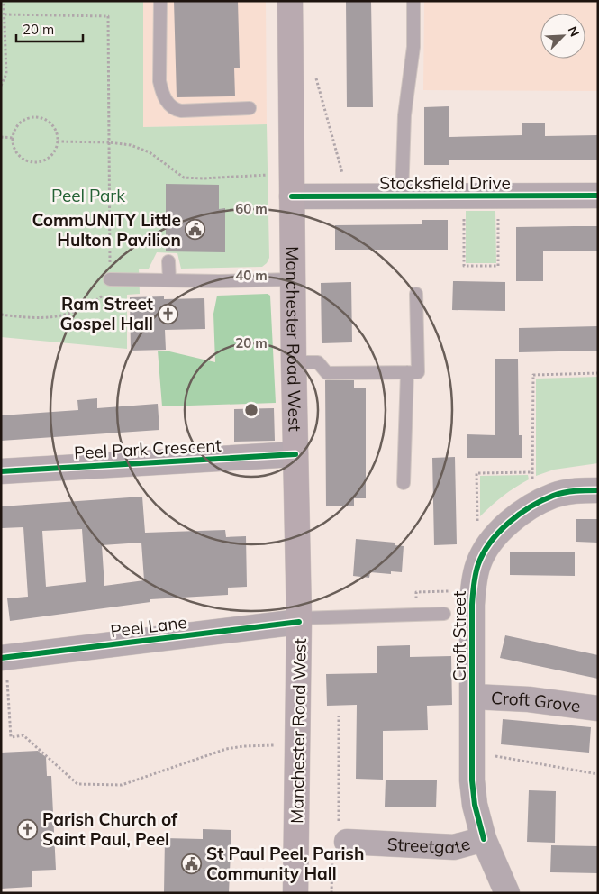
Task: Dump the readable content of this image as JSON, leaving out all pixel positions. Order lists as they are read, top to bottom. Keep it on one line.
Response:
{"streets":{"main road":["Manchester Road West"],"street":["Stocksfield Drive","Peel Park Crescent","Peel Lane","Croft Street","Croft Grove","Streetgate"]},"crossings":[["Stocksfield Drive","Manchester Road West"],["Manchester Road West","Peel Park Crescent"],["Manchester Road West","Peel Lane"],["Croft Street","Croft Grove"],["Croft Street","Streetgate"],["Croft Grove","Streetgate"]],"parks":["Peel Park"],"places":{"public building":["CommUNITY Little Hulton Pavilion","St Paul Peel, Parish Community Hall"],"church":["Ram Street Gospel Hall","Parish Church of Saint Paul, Peel"]},"scale_bar":"20 m","north":"top right","rings":["60 m","40 m","20 m"]}
